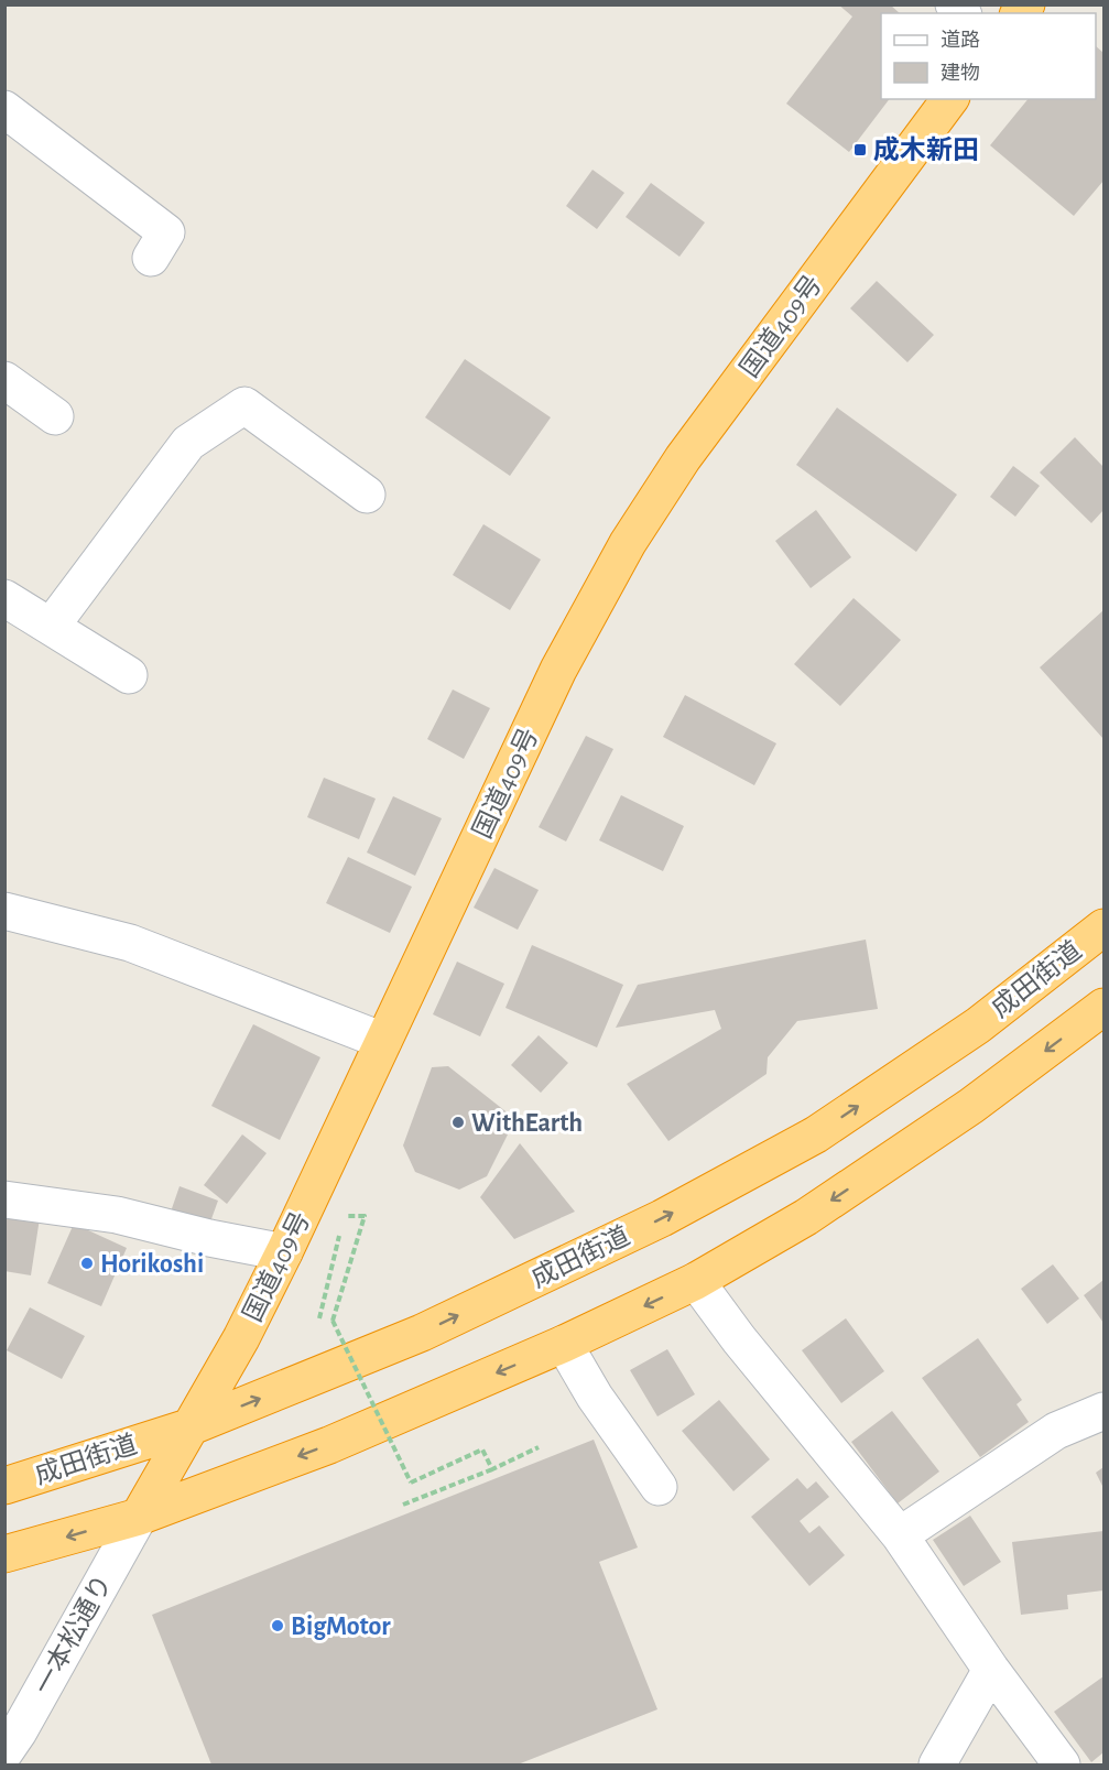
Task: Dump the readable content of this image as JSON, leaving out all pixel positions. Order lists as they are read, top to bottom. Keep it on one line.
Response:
{"streets":{"highway":["国道409号","成田街道"],"street":["一本松通り"]},"crossings":[["国道409号","成田街道"],["国道409号","一本松通り"]],"places":{"transit":["成木新田"],"other":["WithEarth","Horikoshi","BigMotor"]},"legend":["道路","建物"]}
